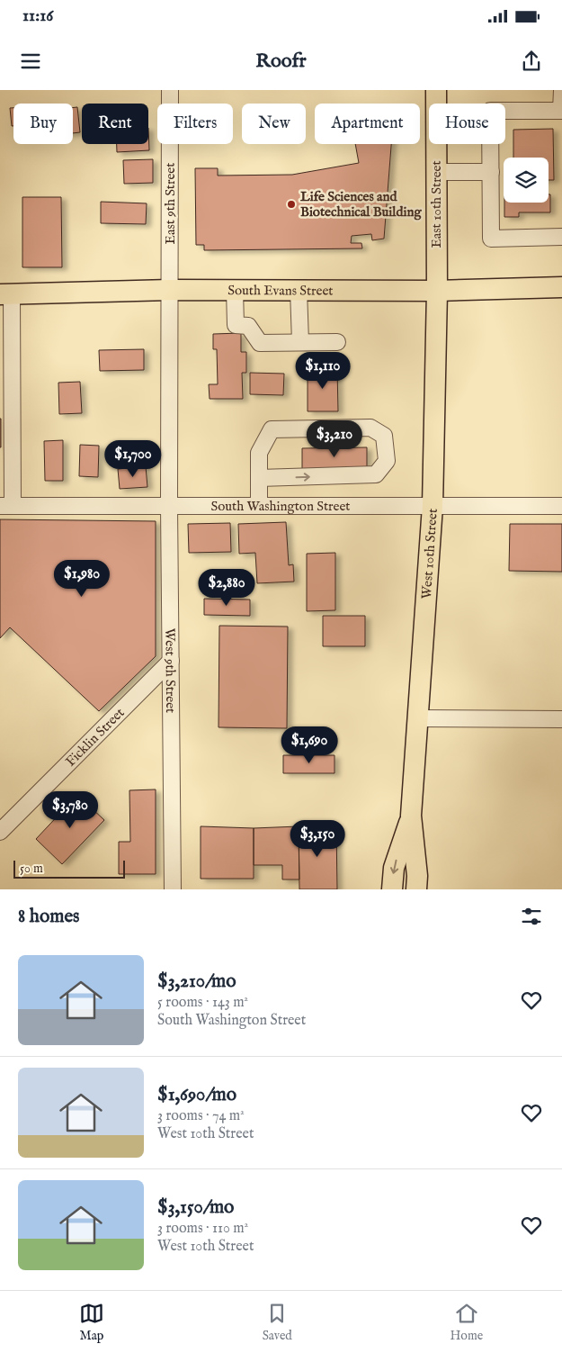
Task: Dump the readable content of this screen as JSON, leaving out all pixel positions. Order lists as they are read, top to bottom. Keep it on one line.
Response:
{"streets":{"main road":["East 10th Street","South Evans Street","West 10th Street"],"street":["East 9th Street","South Washington Street","West 9th Street","Ficklin Street"]},"crossings":[["East 9th Street","South Evans Street"],["East 9th Street","West 9th Street"],["East 10th Street","South Evans Street"],["East 10th Street","West 10th Street"],["South Evans Street","West 10th Street"],["South Evans Street","West 9th Street"],["South Washington Street","West 10th Street"],["South Washington Street","West 9th Street"],["West 9th Street","Ficklin Street"]],"places":["Life Sciences and Biotechnical Building"],"scale_bar":"50 m","page":{"status":"11:16","header":"Roofr","chip":["Buy","Rent","Filters","New","Apartment","House"],"price":["$1,110","$3,210","$1,700","$1,980","$2,880","$1,690","$3,780","$3,150"],"scale":"50 m","heading":"8 homes","list":[{"name":"$3,210/mo","note":"5 rooms · 143 m² · South Washington Street"},{"name":"$1,690/mo","note":"3 rooms · 74 m² · West 10th Street"},{"name":"$3,150/mo","note":"3 rooms · 110 m² · West 10th Street"}],"tabs":["Map","Saved","Home"]}}
